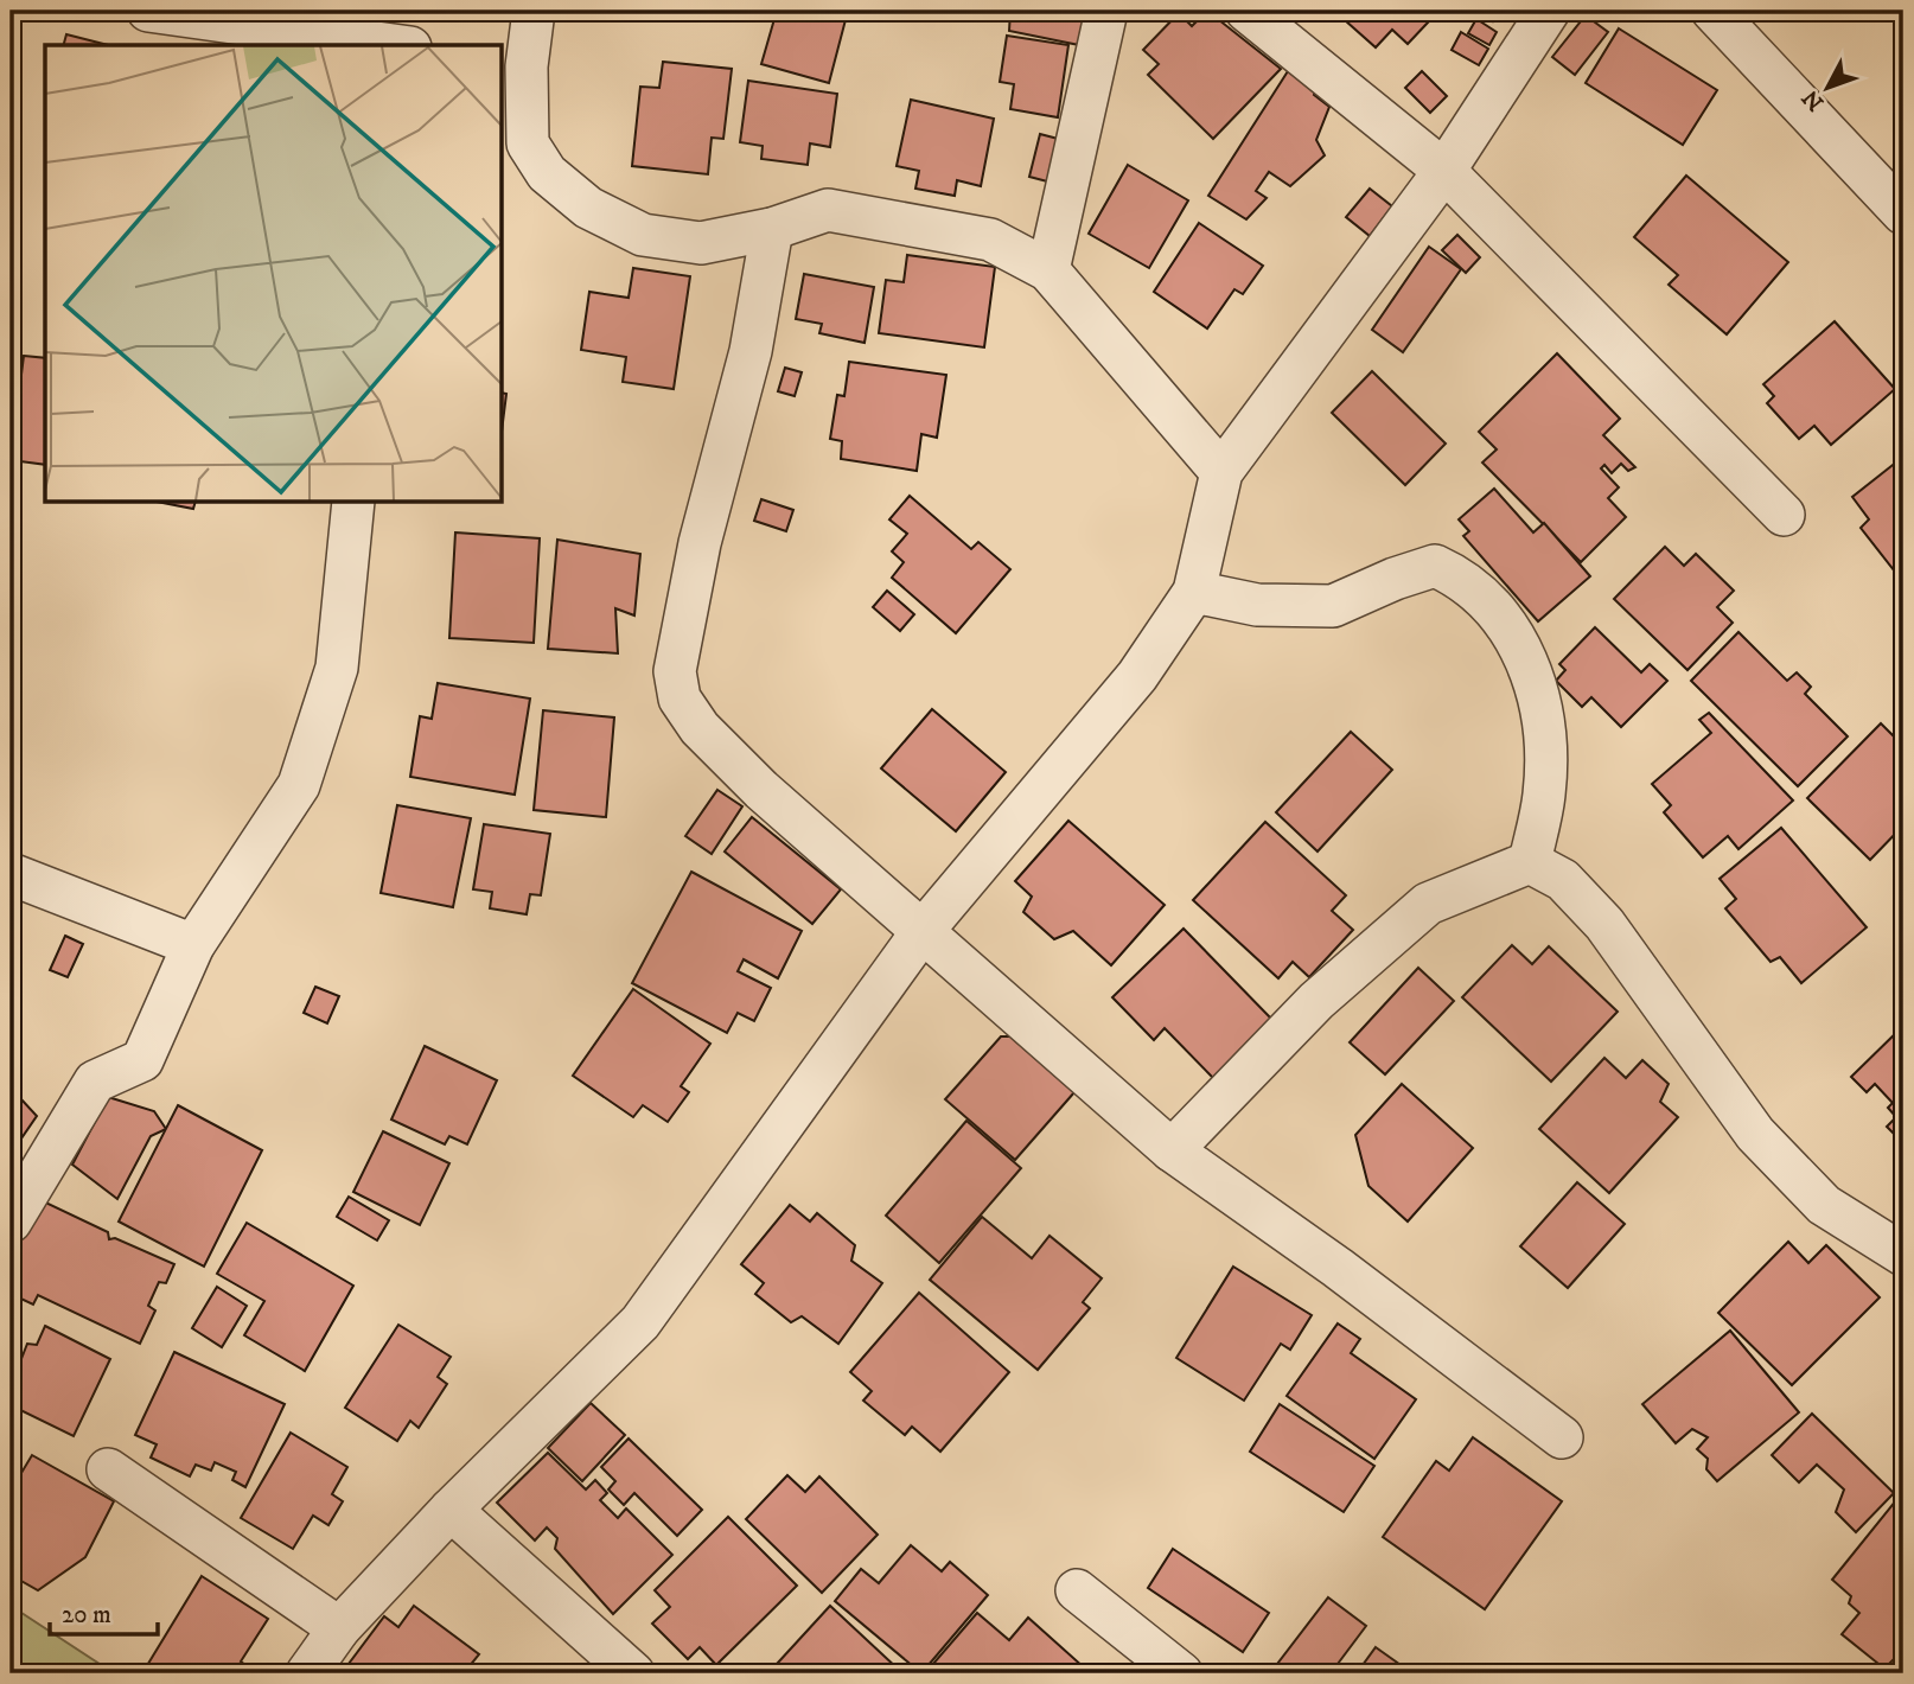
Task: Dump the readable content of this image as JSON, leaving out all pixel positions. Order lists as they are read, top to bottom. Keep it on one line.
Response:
{"scale_bar":"20 m","north":"bottom left"}
